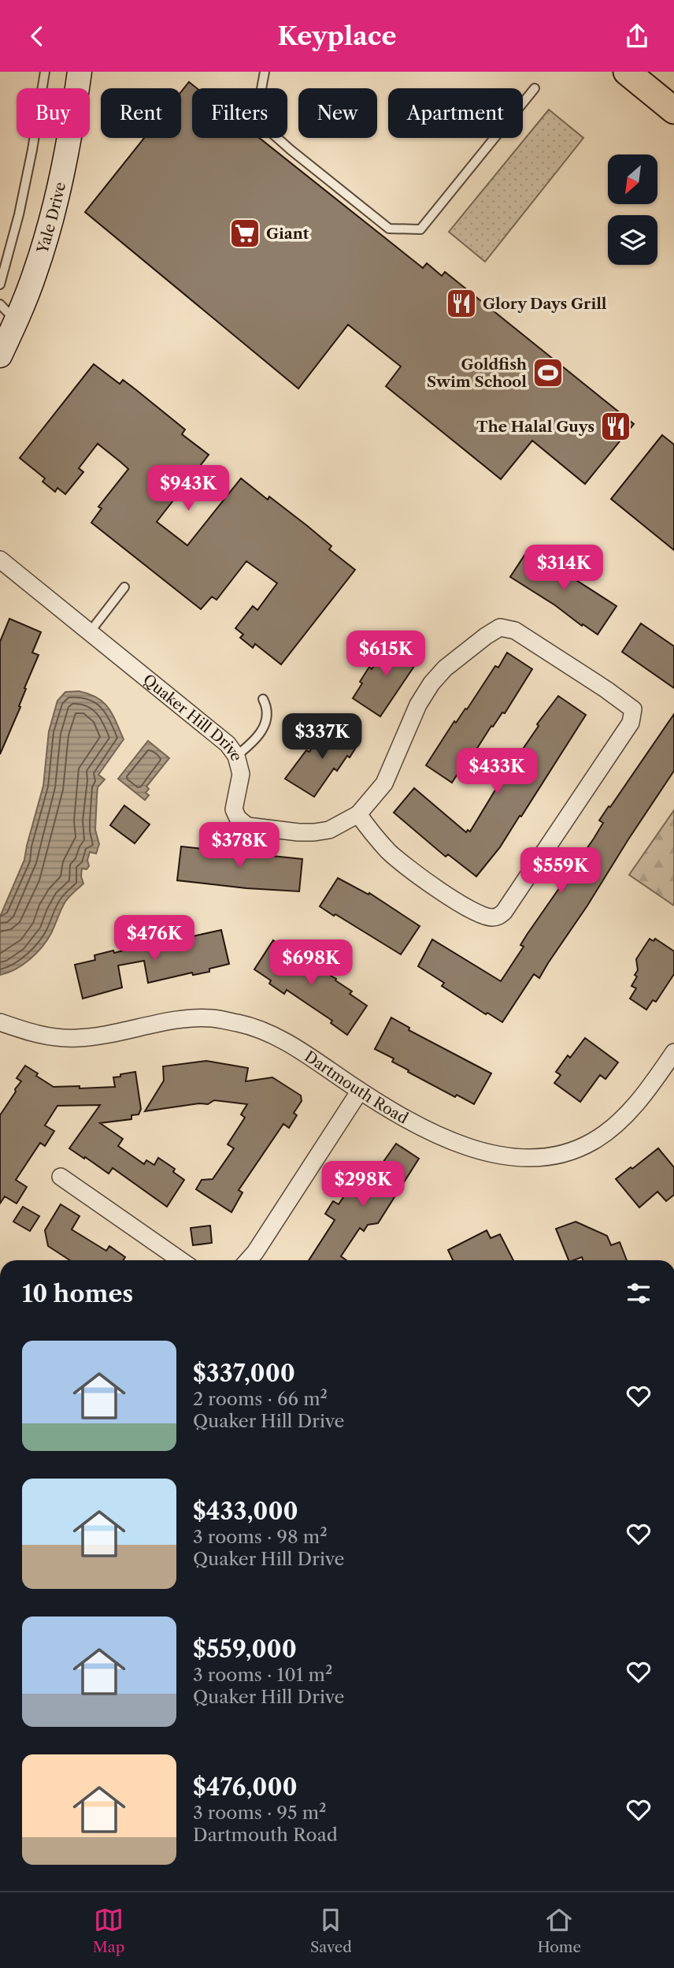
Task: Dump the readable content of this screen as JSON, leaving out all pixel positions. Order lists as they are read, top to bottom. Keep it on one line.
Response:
{"streets":{"street":["Yale Drive","Quaker Hill Drive","Dartmouth Road"]},"places":{"supermarket":["Giant"],"restaurant":["Glory Days Grill","The Halal Guys"],"sports":["Goldfish Swim School"]},"north":"bottom left","page":{"header":"Keyplace","chip":["Buy","Rent","Filters","New","Apartment"],"price":["$943K","$314K","$615K","$337K","$433K","$378K","$559K","$476K","$698K","$298K"],"heading":"10 homes","list":[{"name":"$337,000","note":"2 rooms · 66 m² · Quaker Hill Drive"},{"name":"$433,000","note":"3 rooms · 98 m² · Quaker Hill Drive"},{"name":"$559,000","note":"3 rooms · 101 m² · Quaker Hill Drive"},{"name":"$476,000","note":"3 rooms · 95 m² · Dartmouth Road"}],"tabs":["Map","Saved","Home"]}}
